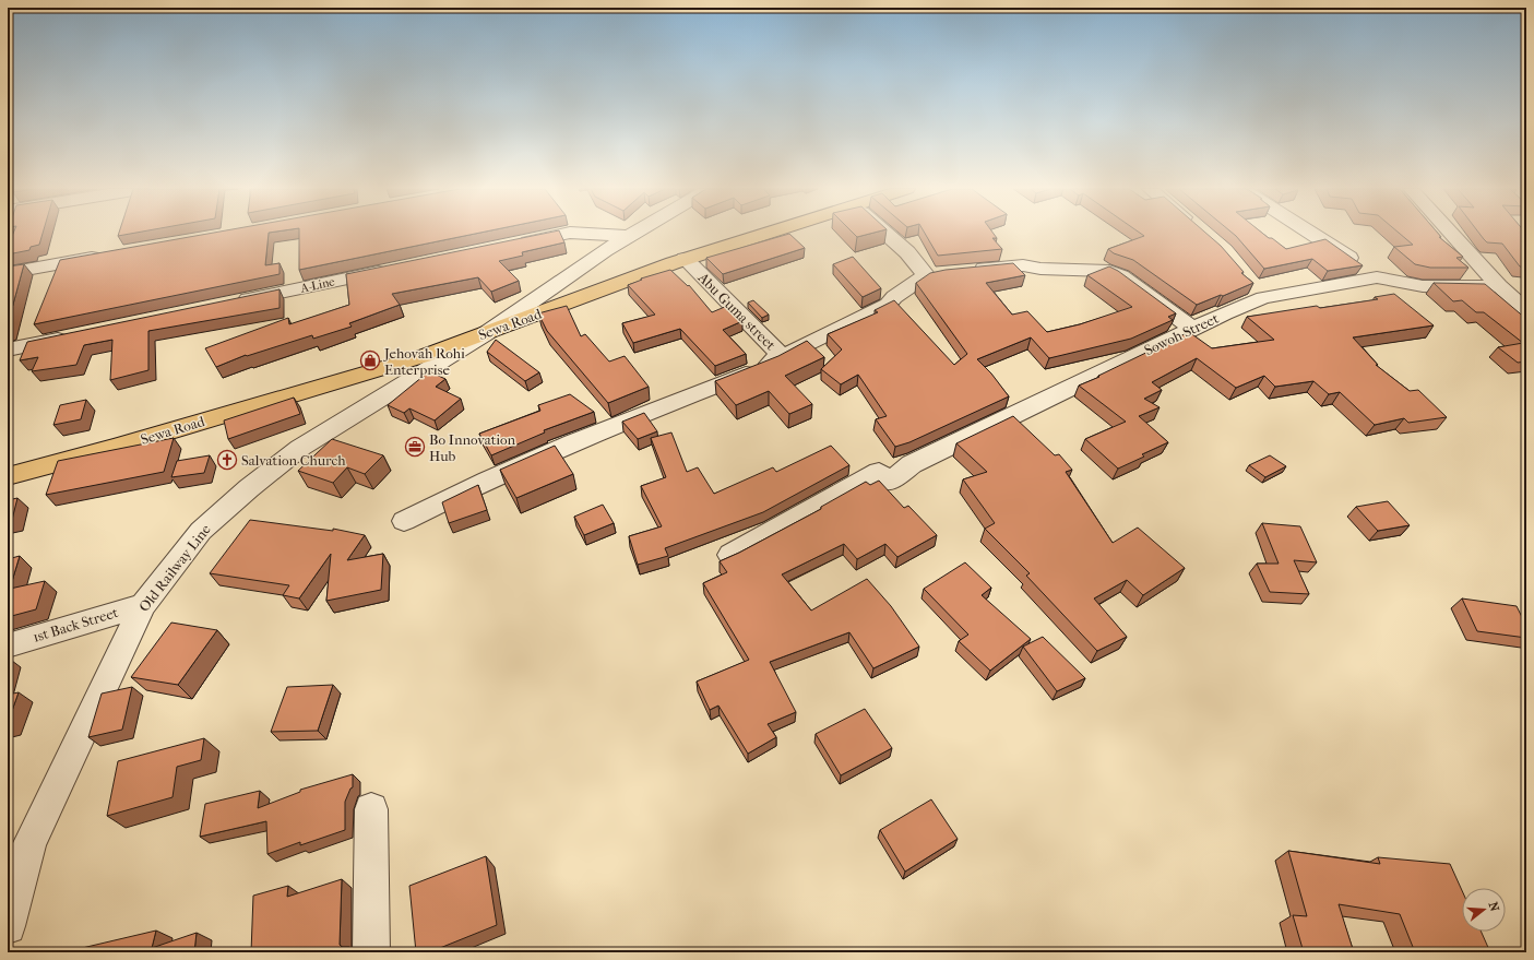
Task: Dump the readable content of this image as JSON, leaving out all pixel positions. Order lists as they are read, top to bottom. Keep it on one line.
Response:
{"streets":{"main road":["Sewa Road"],"street":["A-Line","Abu Guma street","Sowoh Street","Old Railway Line","1st Back Street"]},"crossings":[["Abu Guma street","Sewa Road"],["Sewa Road","Old Railway Line"],["Old Railway Line","1st Back Street"]],"places":{"shop":["Jehovah Rohi Enterprise"],"office":["Bo Innovation Hub"],"church":["Salvation Church"]},"north":"right"}
